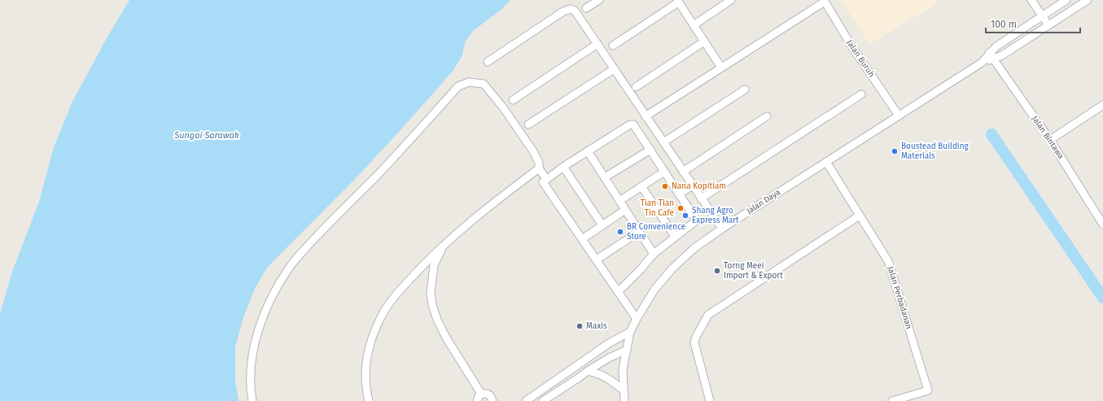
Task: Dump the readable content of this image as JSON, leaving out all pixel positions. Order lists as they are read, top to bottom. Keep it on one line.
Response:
{"streets":{"street":["Jalan Buruh","Jalan Bintawa","Jalan Daya","Jalan Perbadanan"]},"crossings":[["Jalan Buruh","Jalan Daya"],["Jalan Bintawa","Jalan Daya"],["Jalan Daya","Jalan Perbadanan"]],"water":["Sungai Sarawak"],"places":["Boustead Building Materials","Nana Kopitiam","Tian Tian Tin Cafe","Shang Agro Express Mart","BR Convenience Store","Torng Meei Import & Export","Maxis"],"scale_bar":"100 m"}
